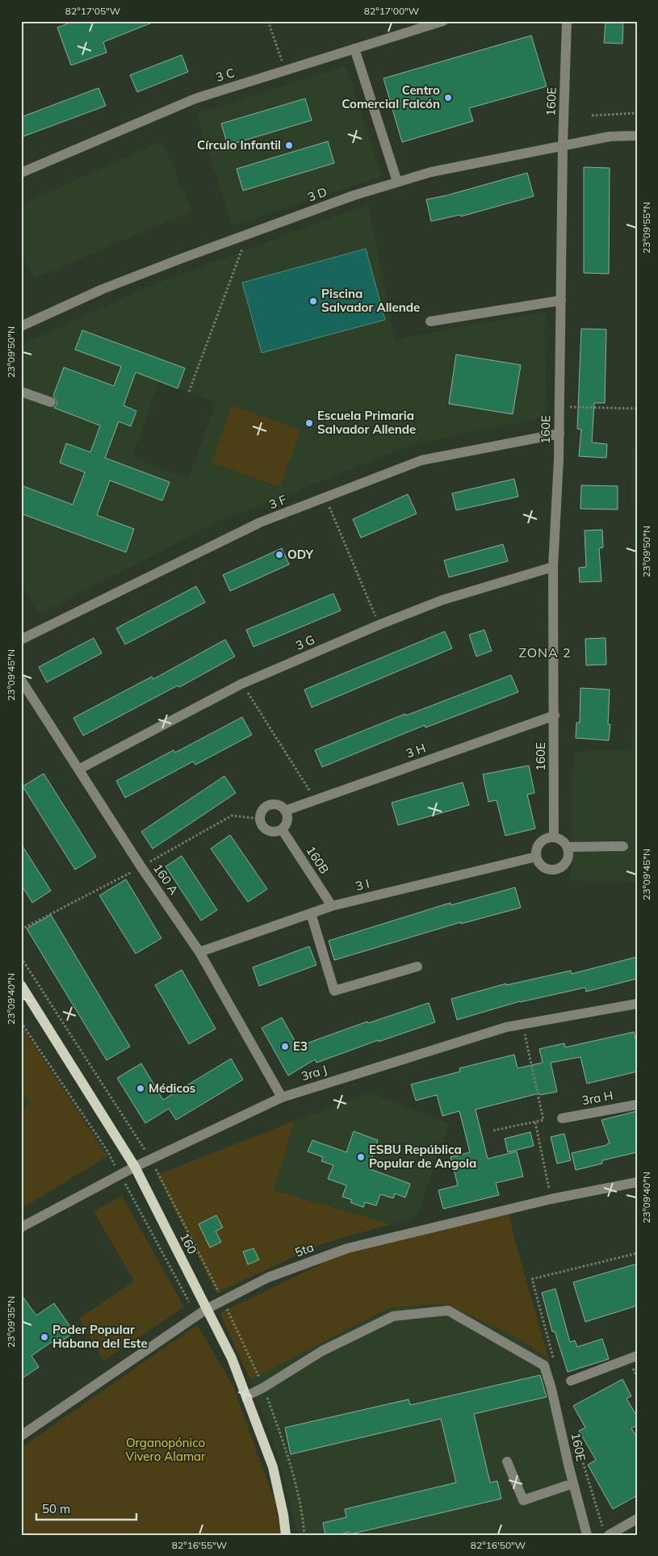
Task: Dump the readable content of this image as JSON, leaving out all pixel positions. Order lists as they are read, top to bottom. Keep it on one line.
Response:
{"streets":{"main road":["160"],"street":["3 C","160E","3 D","3 F","3 G","3 H","160B","160 A","3 I","3ra J","3ra H","5ta"]},"crossings":[["160E","3 D"],["160E","3 F"],["160E","3 G"],["160E","3 H"],["160E","3 I"],["160E","160"],["3 G","160 A"],["3 H","160B"],["160B","3 I"],["160 A","3 I"],["160 A","3ra J"],["3ra J","160"],["160","5ta"]],"districts":["ZONA 2"],"parks":["Organopónico Vivero Alamar"],"places":["Centro Comercial Falcón","Círculo Infantil","Piscina Salvador Allende","Escuela Primaria Salvador Allende","ODY","E3","Médicos","ESBU República Popular de Angola","Poder Popular Habana del Este"],"scale_bar":"50 m","coordinates":["82°17'05\"W","82°17'00\"W","23°09'55\"N","23°09'50\"N","23°09'45\"N","23°09'40\"N","23°09'35\"N","82°16'55\"W","82°16'50\"W"]}
